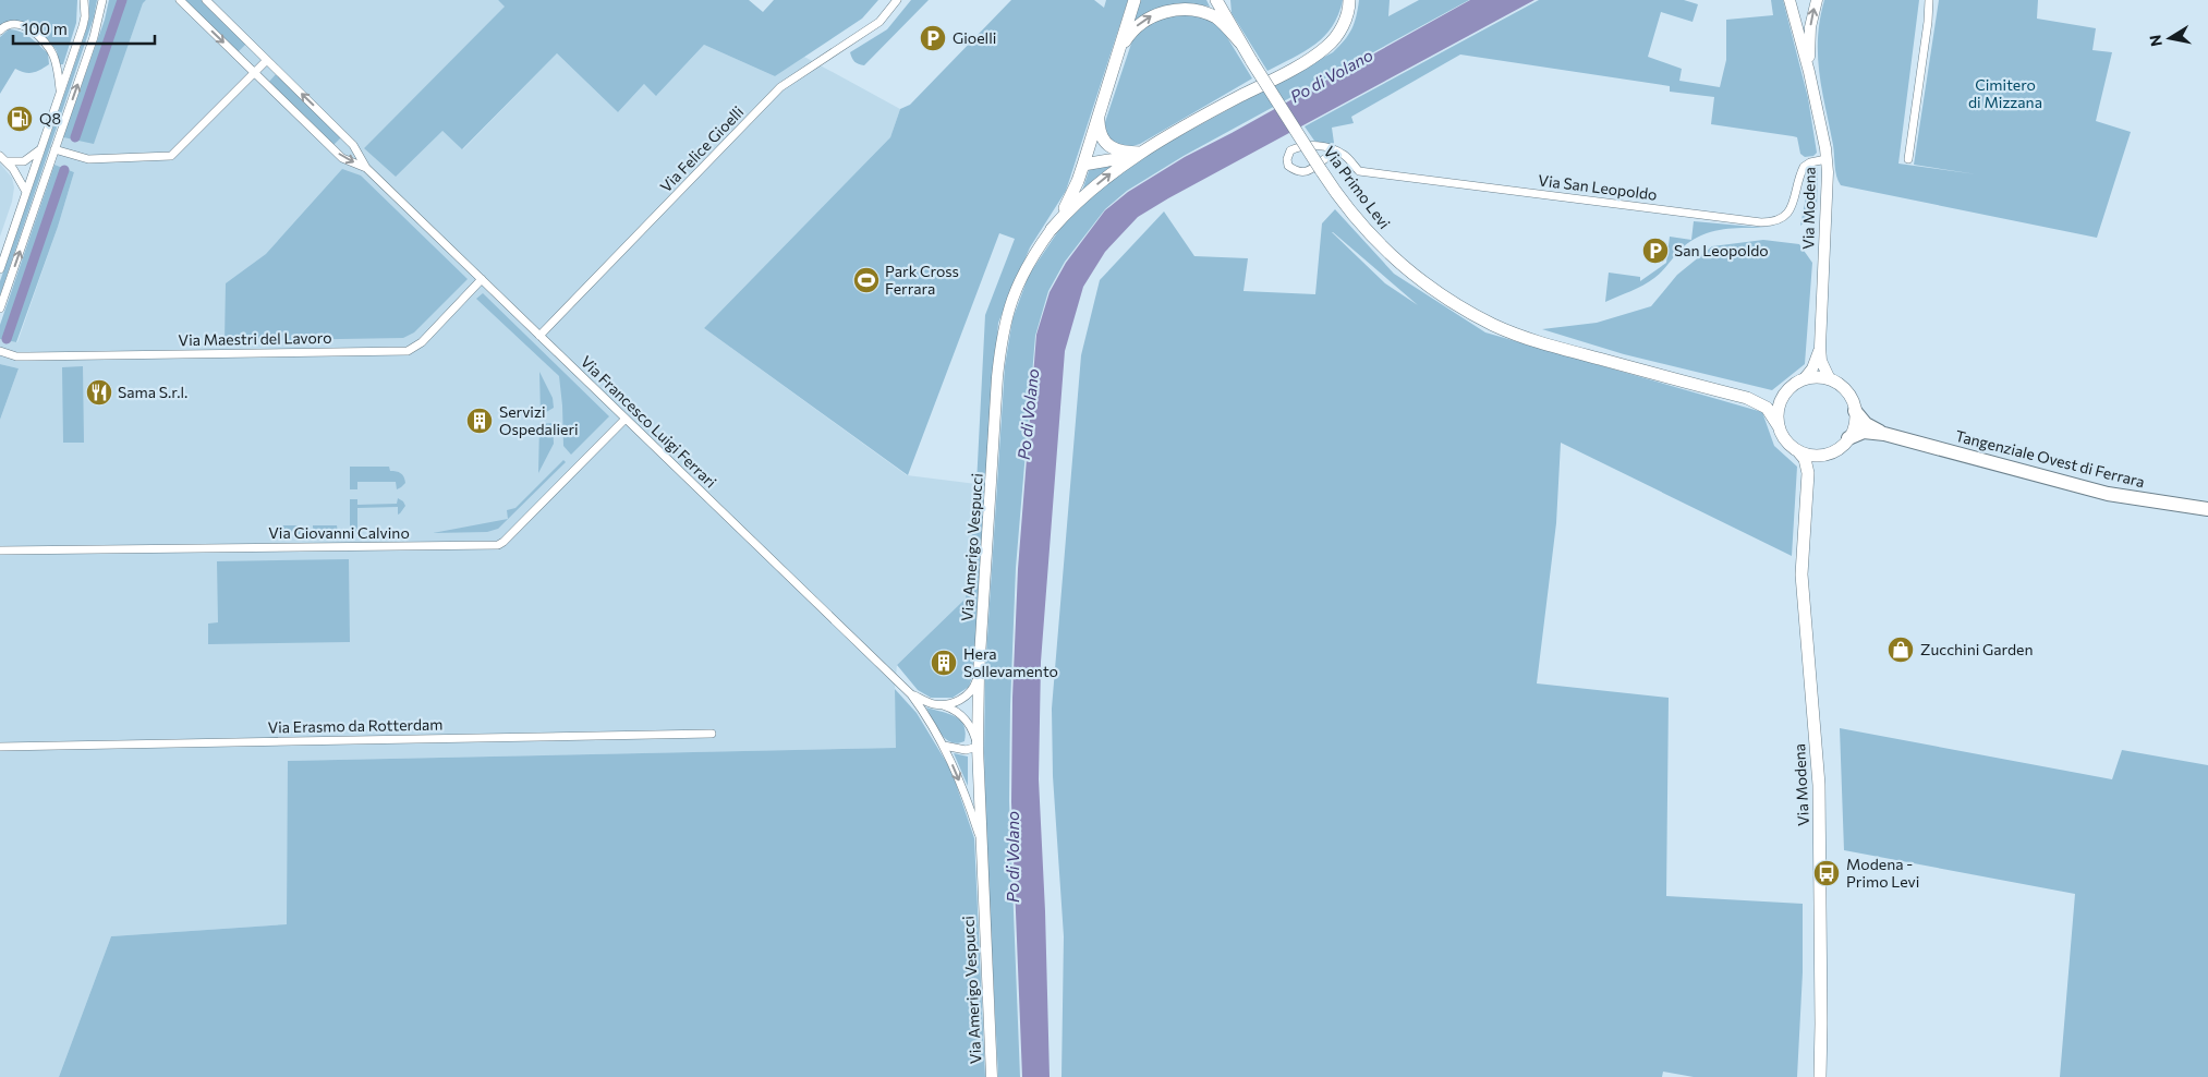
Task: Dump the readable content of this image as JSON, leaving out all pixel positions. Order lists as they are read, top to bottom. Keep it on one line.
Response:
{"streets":{"highway":["Tangenziale Ovest di Ferrara"],"main road":["Via Primo Levi","Via Modena","Via Amerigo Vespucci"],"street":["Via Felice Gioelli","Via San Leopoldo","Via Maestri del Lavoro","Via Francesco Luigi Ferrari","Via Giovanni Calvino","Via Erasmo da Rotterdam"]},"crossings":[["Via Felice Gioelli","Via Francesco Luigi Ferrari"],["Via San Leopoldo","Via Modena"],["Via Maestri del Lavoro","Via Francesco Luigi Ferrari"],["Via Francesco Luigi Ferrari","Via Giovanni Calvino"],["Via Francesco Luigi Ferrari","Via Amerigo Vespucci"]],"water":["Po di Volano"],"parks":["Cimitero di Mizzana"],"places":{"parking":["Gioelli","San Leopoldo"],"fuel station":["Q8"],"sports":["Park Cross Ferrara"],"restaurant":["Sama S.r.l."],"building":["Servizi Ospedalieri","Hera Sollevamento"],"shop":["Zucchini Garden"],"bus stop":["Modena - Primo Levi"]},"scale_bar":"100 m","north":"left"}
